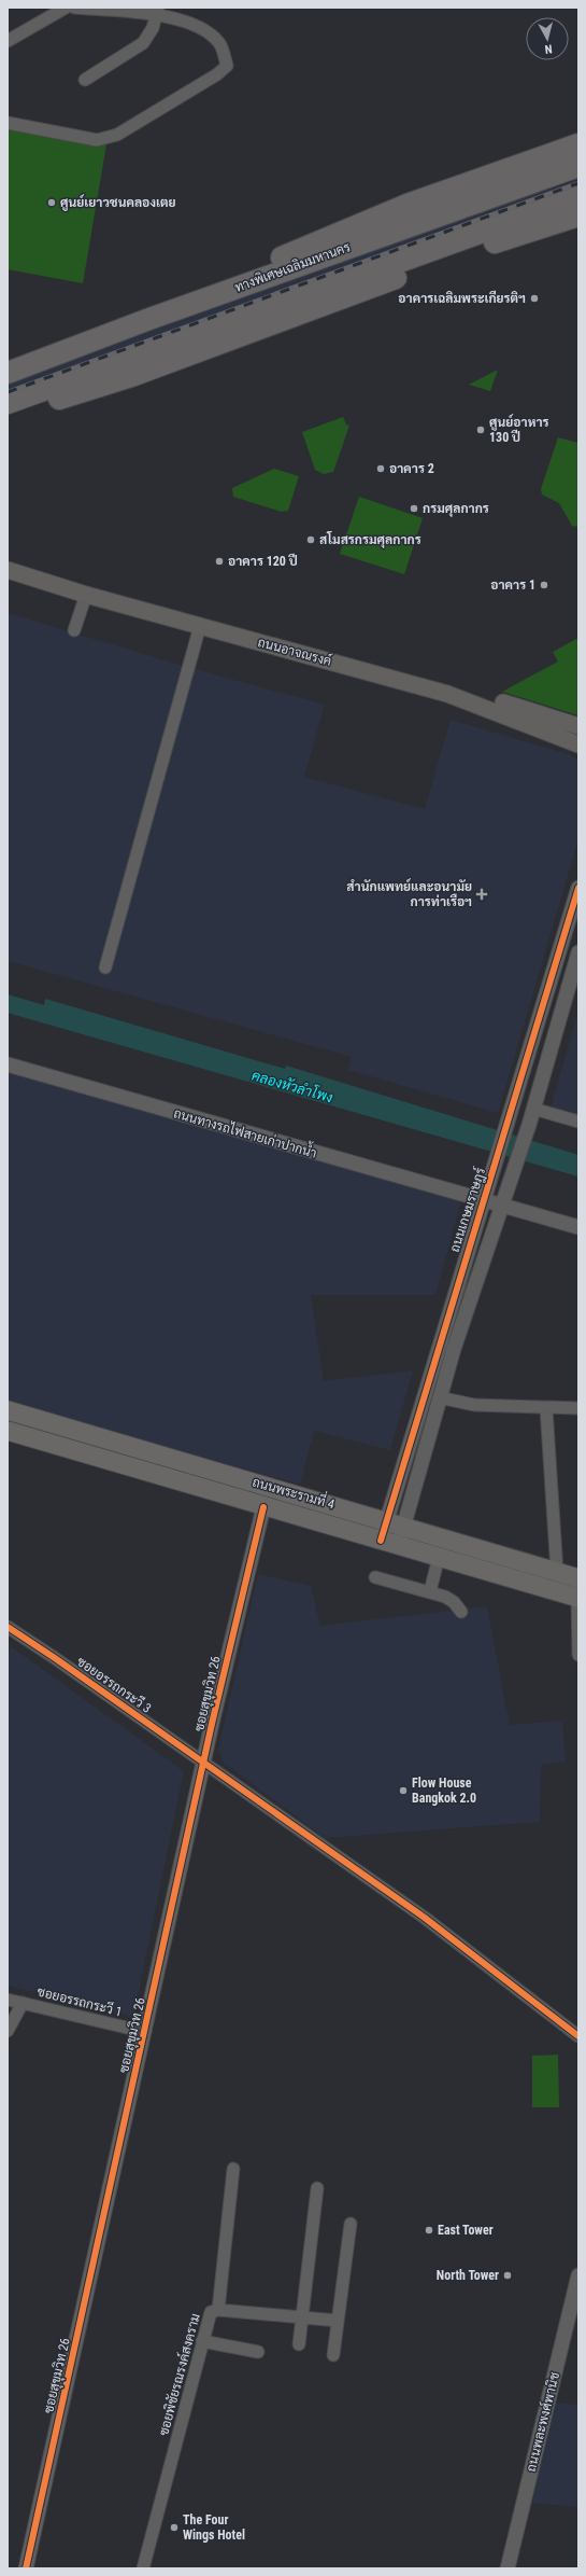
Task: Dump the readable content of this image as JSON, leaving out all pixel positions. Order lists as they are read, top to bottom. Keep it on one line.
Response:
{"streets":{"highway":["ทางพิเศษเฉลิมมหานคร"],"main road":["ถนนอาจณรงค์","ถนนพระรามที่ 4"],"street":["ถนนทางรถไฟสายเก่าปากน้ำ","ถนนเกษมราษฎร์","ซอยอรรถกระวี 3","ซอยสุขุมวิท 26","ซอยอรรถกระวี 1","ซอยพิชัยรณรงค์สงคราม","ถนนพละพงศ์พานิช"]},"crossings":[["ถนนทางรถไฟสายเก่าปากน้ำ","ถนนเกษมราษฎร์"],["ถนนเกษมราษฎร์","ถนนพระรามที่ 4"],["ถนนพระรามที่ 4","ซอยสุขุมวิท 26"],["ซอยอรรถกระวี 3","ซอยสุขุมวิท 26"],["ซอยสุขุมวิท 26","ซอยอรรถกระวี 1"]],"water":["คลองหัวลำโพง"],"places":{"other":["ศูนย์เยาวชนคลองเตย","อาคารเฉลิมพระเกียรติฯ","ศูนย์อาหาร 130 ปี","อาคาร 2","กรมศุลกากร","สโมสรกรมศุลกากร","อาคาร 120 ปี","อาคาร 1","Flow House Bangkok 2.0","East Tower","North Tower","The Four Wings Hotel"],"health":["สำนักแพทย์และอนามัย การท่าเรือฯ"]},"north":"bottom"}
